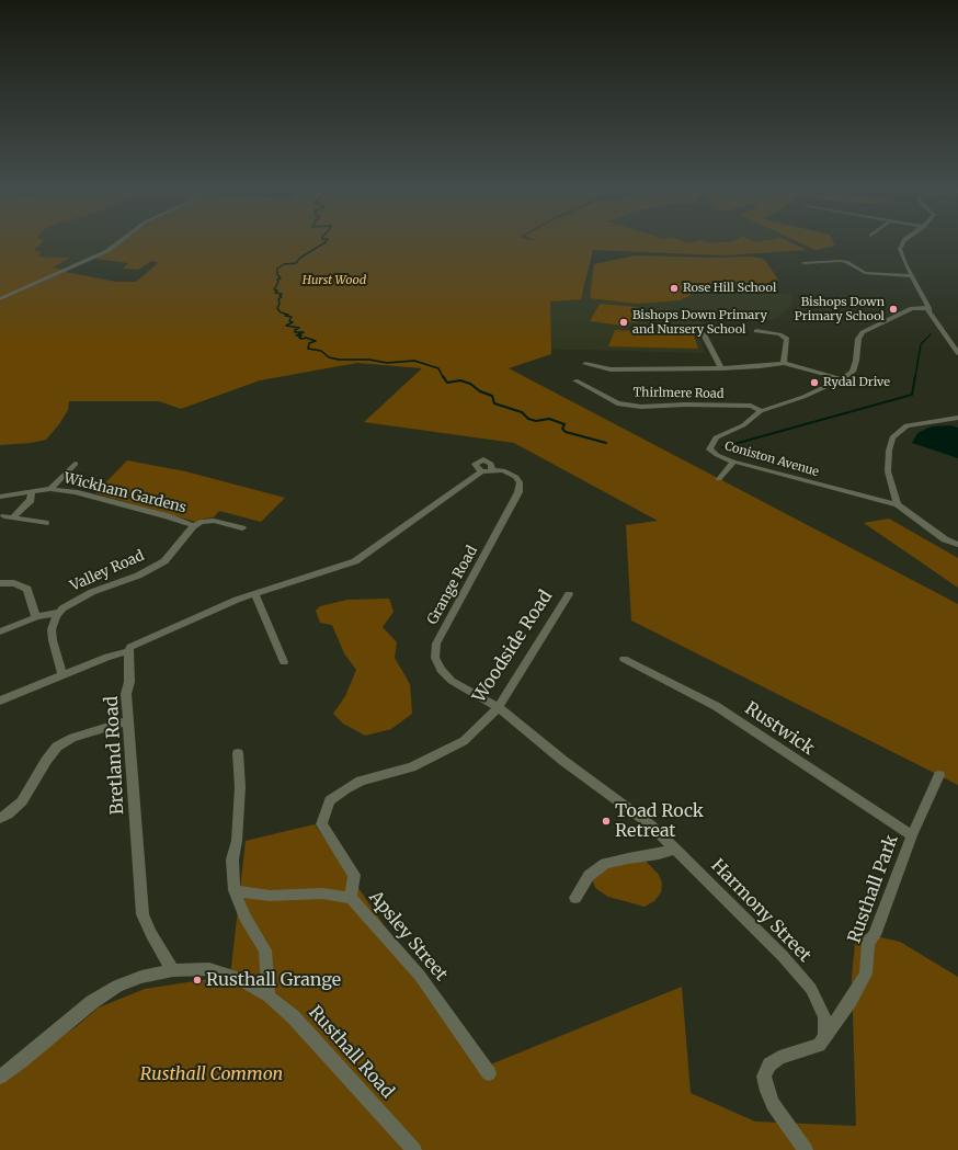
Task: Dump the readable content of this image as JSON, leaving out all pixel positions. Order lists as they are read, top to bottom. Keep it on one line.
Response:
{"streets":{"street":["Thirlmere Road","Coniston Avenue","Wickham Gardens","Valley Road","Grange Road","Woodside Road","Rustwick","Bretland Road","Rusthall Park","Harmony Street","Apsley Street","Rusthall Road"]},"crossings":[["Thirlmere Road","Coniston Avenue"],["Wickham Gardens","Valley Road"],["Grange Road","Woodside Road"],["Grange Road","Bretland Road"],["Grange Road","Harmony Street"],["Woodside Road","Harmony Street"],["Woodside Road","Apsley Street"],["Rustwick","Rusthall Park"],["Bretland Road","Rusthall Road"],["Rusthall Park","Harmony Street"]],"parks":["Hurst Wood","Rusthall Common"],"places":["Rose Hill School","Bishops Down Primary School","Bishops Down Primary and Nursery School","Rydal Drive","Toad Rock Retreat","Rusthall Grange"]}
